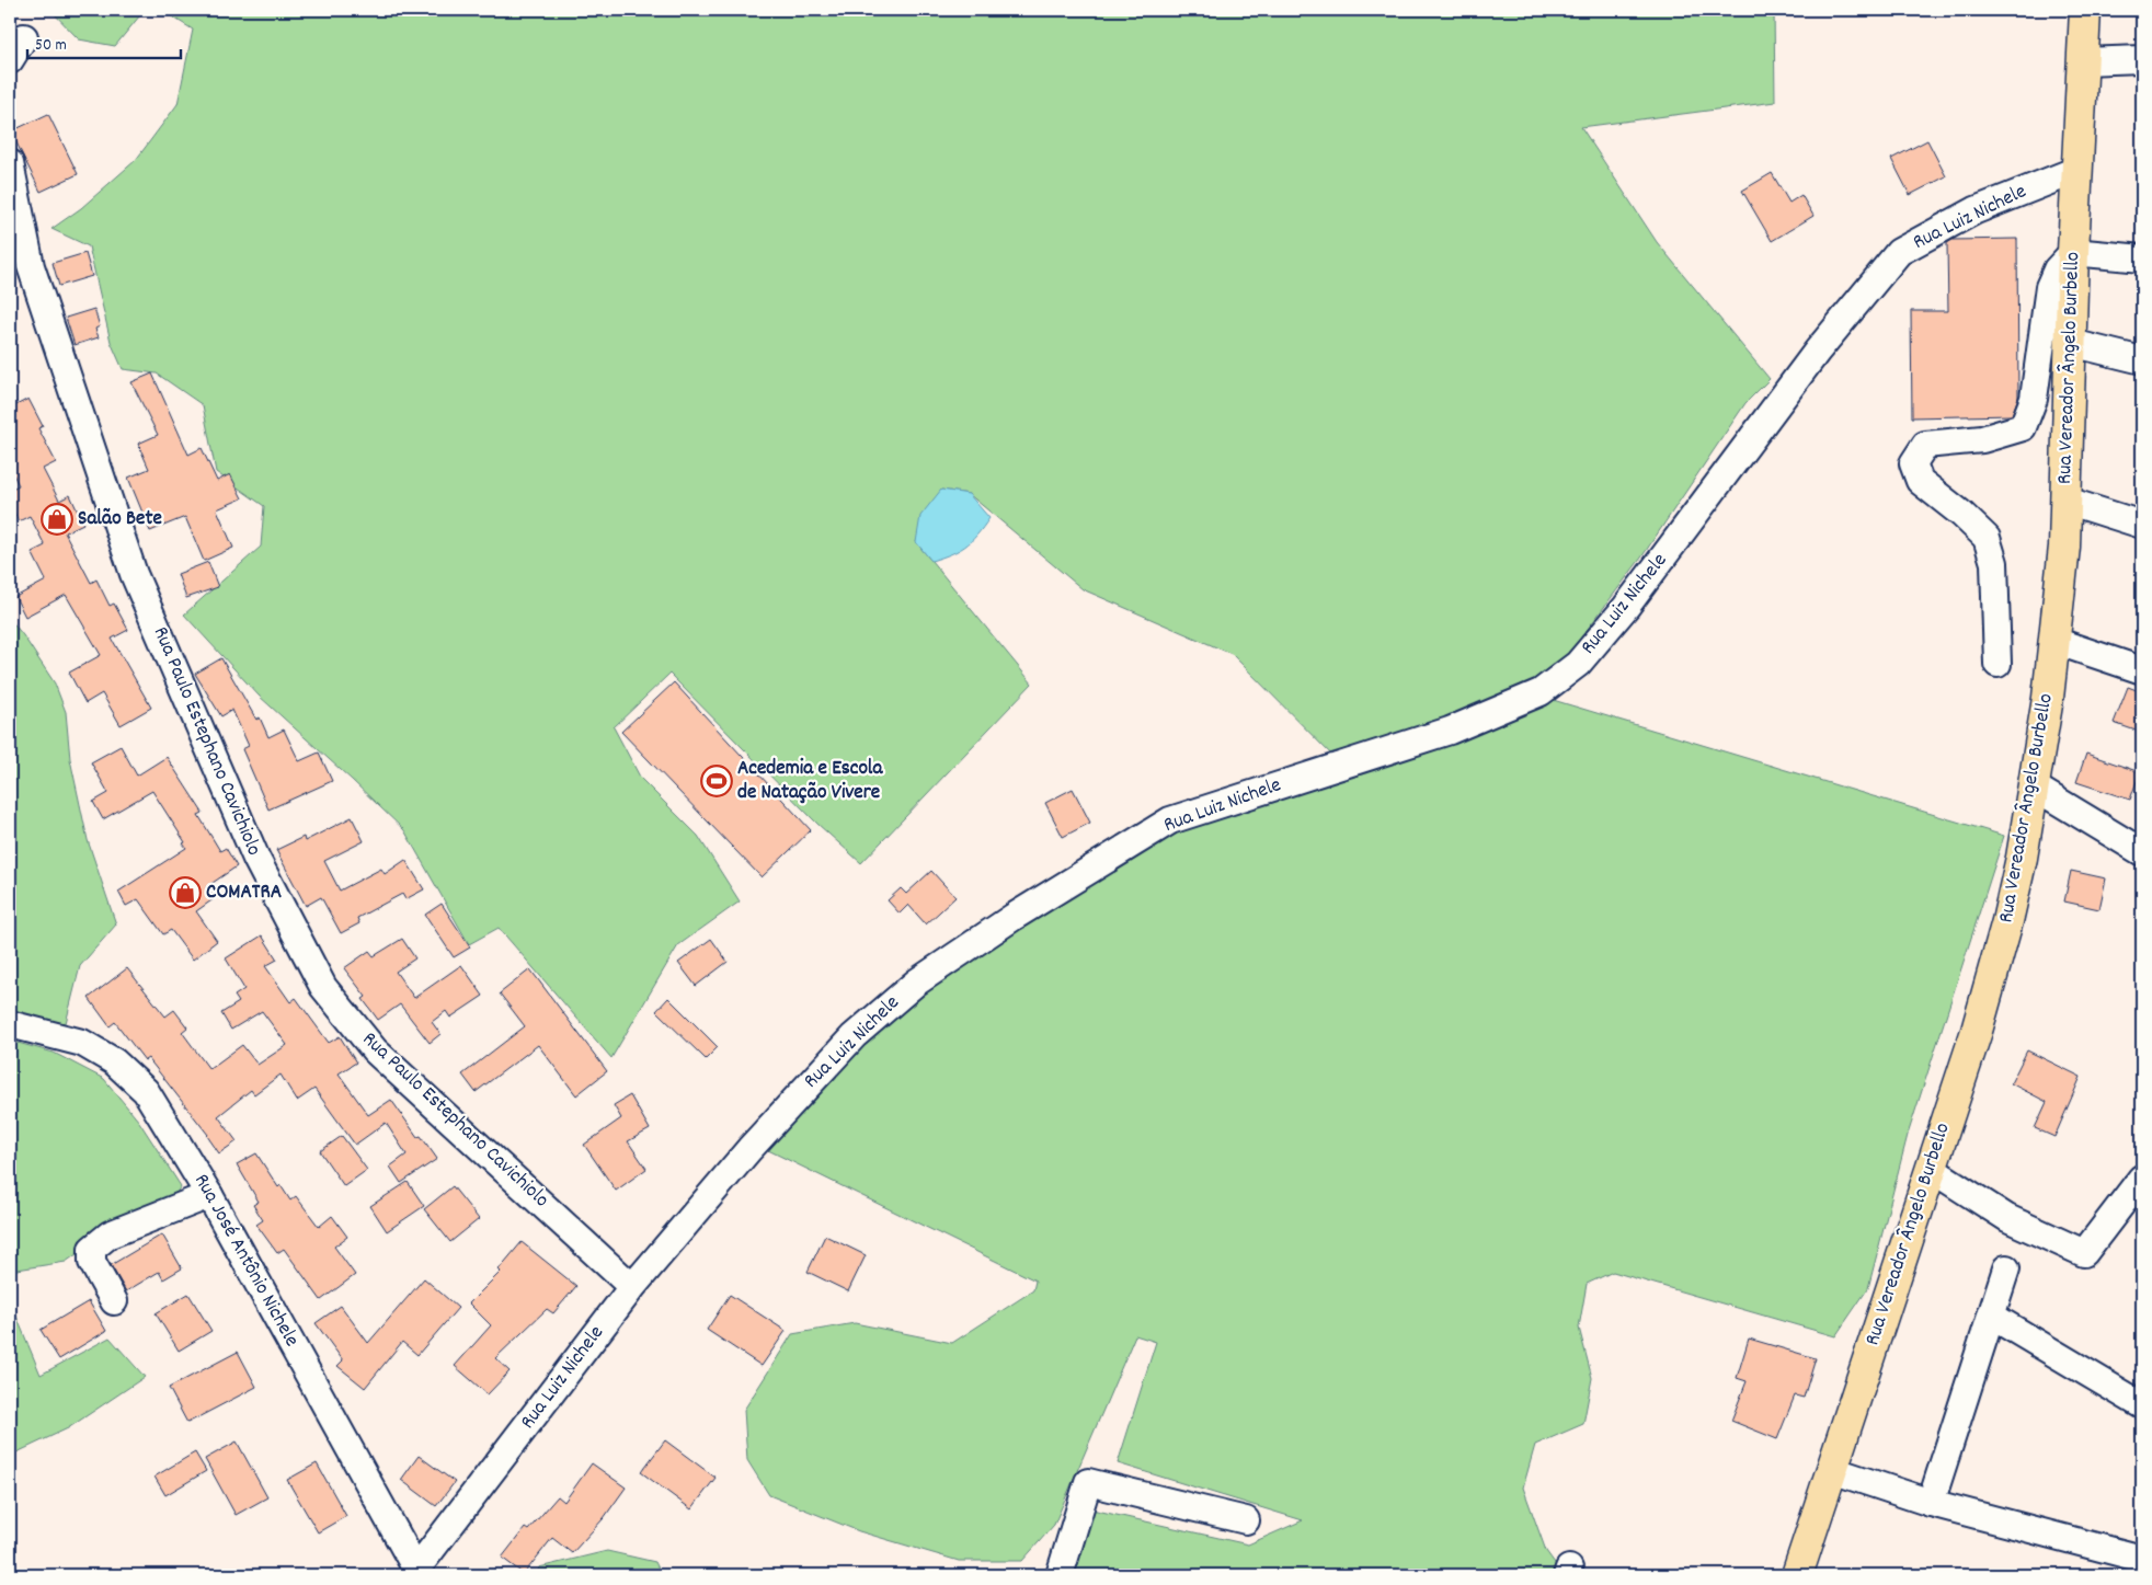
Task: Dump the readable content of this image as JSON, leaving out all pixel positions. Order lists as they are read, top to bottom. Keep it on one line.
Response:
{"streets":{"main road":["Rua Vereador Ângelo Burbello"],"street":["Rua Luiz Nichele","Rua Paulo Estephano Cavichiolo","Rua José Antônio Nichele"]},"crossings":[["Rua Luiz Nichele","Rua Vereador Ângelo Burbello"],["Rua Luiz Nichele","Rua Paulo Estephano Cavichiolo"],["Rua Luiz Nichele","Rua José Antônio Nichele"]],"places":{"shop":["Salão Bete","COMATRA"],"sports":["Acedemia e Escola de Natação Vivere"]},"scale_bar":"50 m"}
